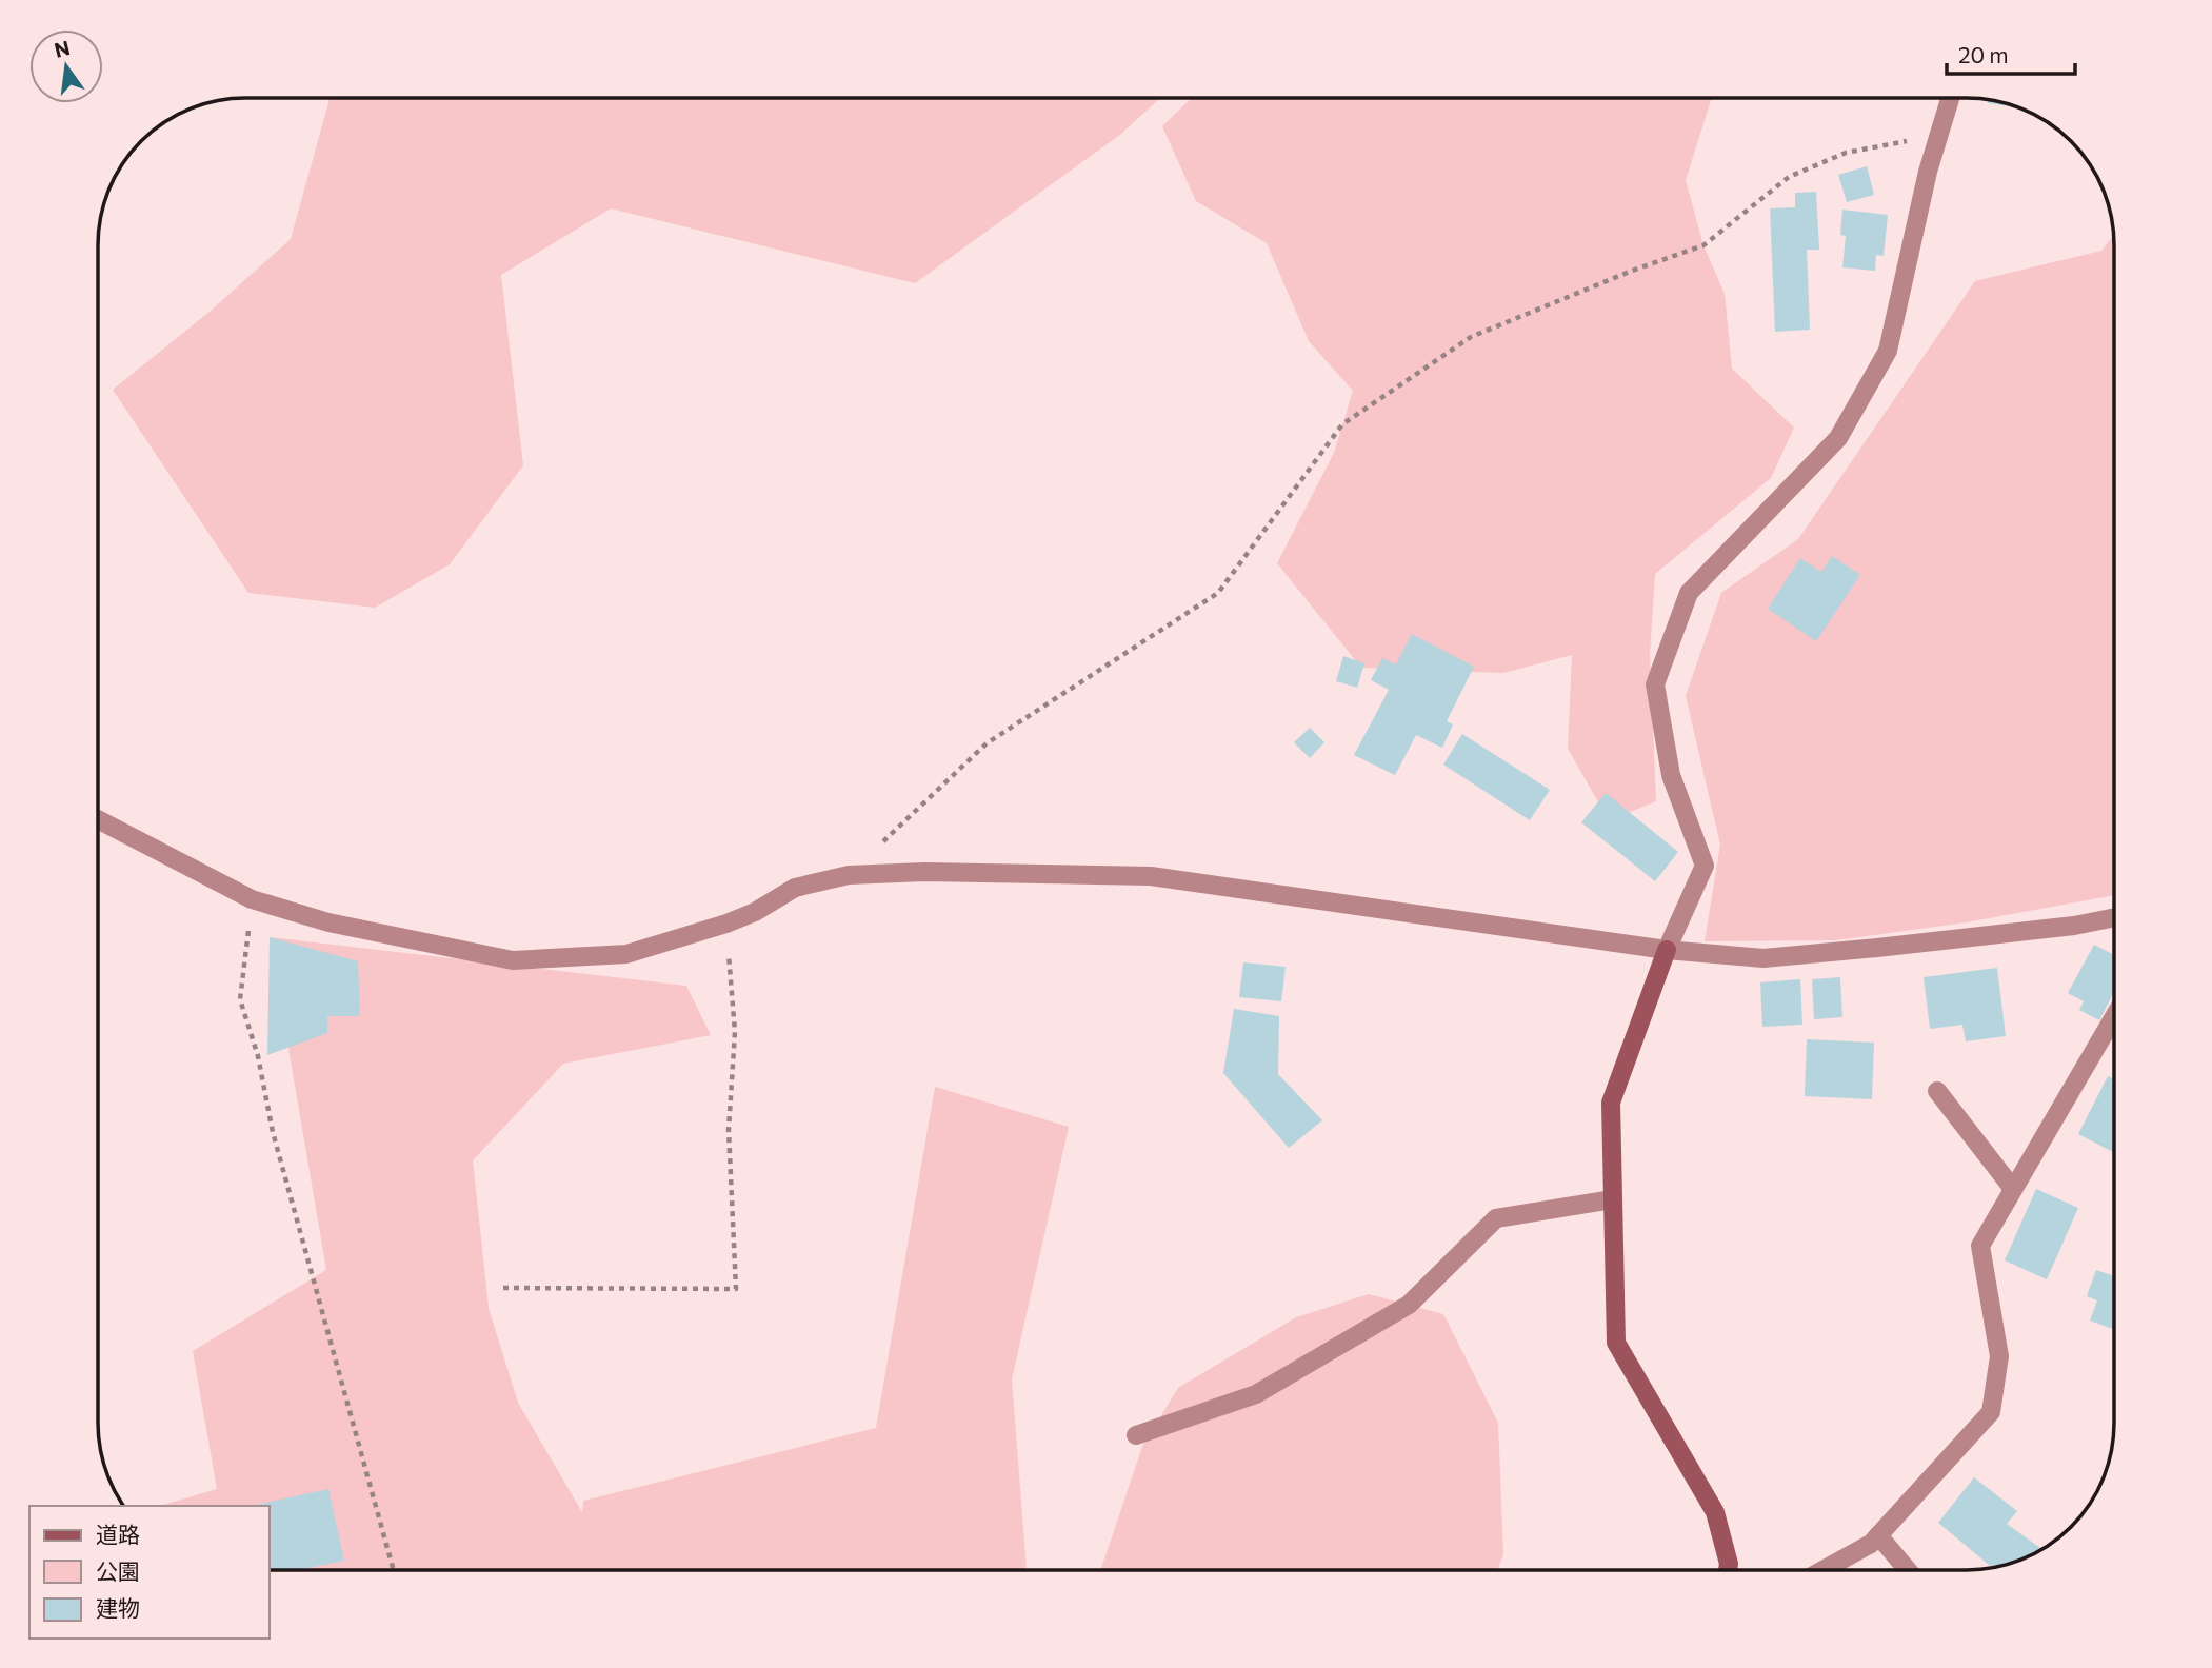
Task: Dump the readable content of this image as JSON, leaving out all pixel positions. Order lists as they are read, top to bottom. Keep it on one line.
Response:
{"legend":["道路","公園","建物"],"scale_bar":"20 m","north":"top"}
